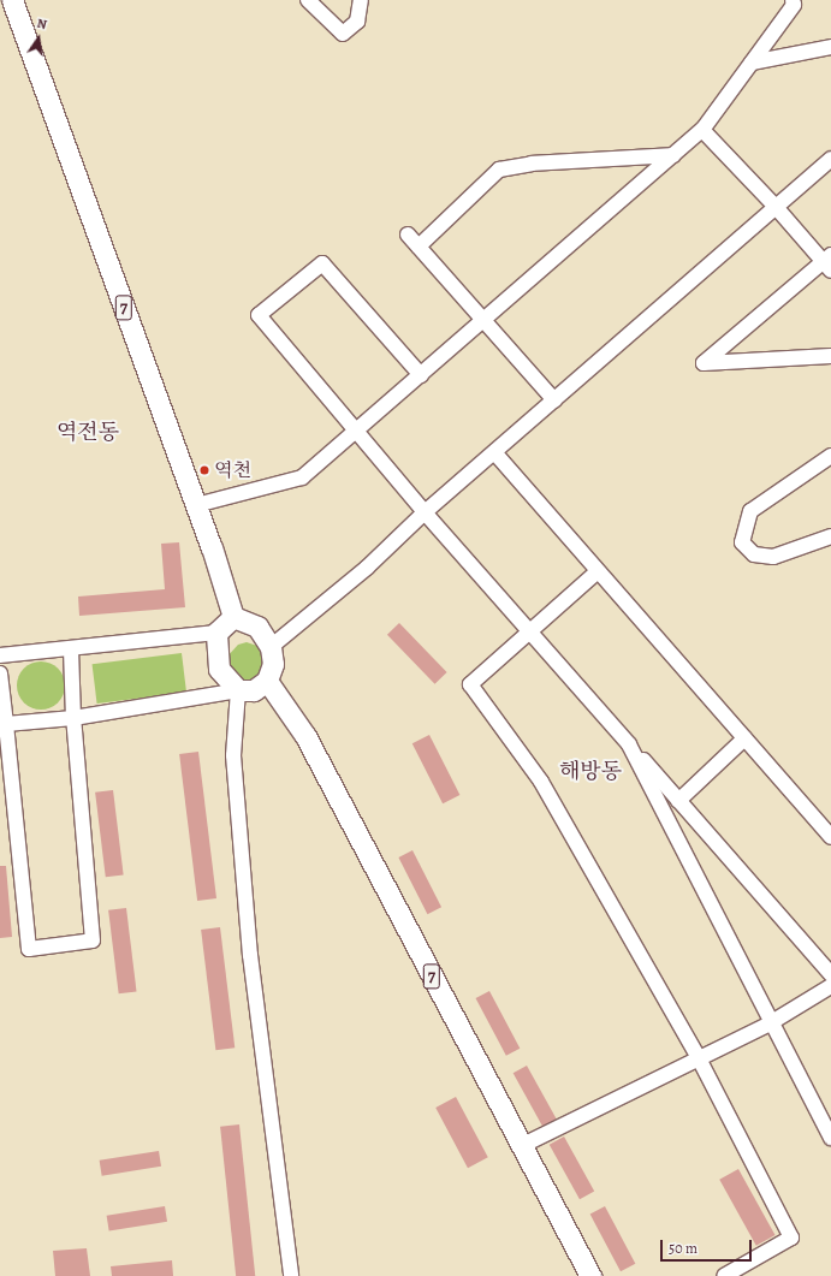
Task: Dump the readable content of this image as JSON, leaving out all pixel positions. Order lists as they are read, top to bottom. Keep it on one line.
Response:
{"streets":{"highway":["7"]},"districts":["역전동","해방동"],"places":["역천"],"scale_bar":"50 m","north":"top"}
